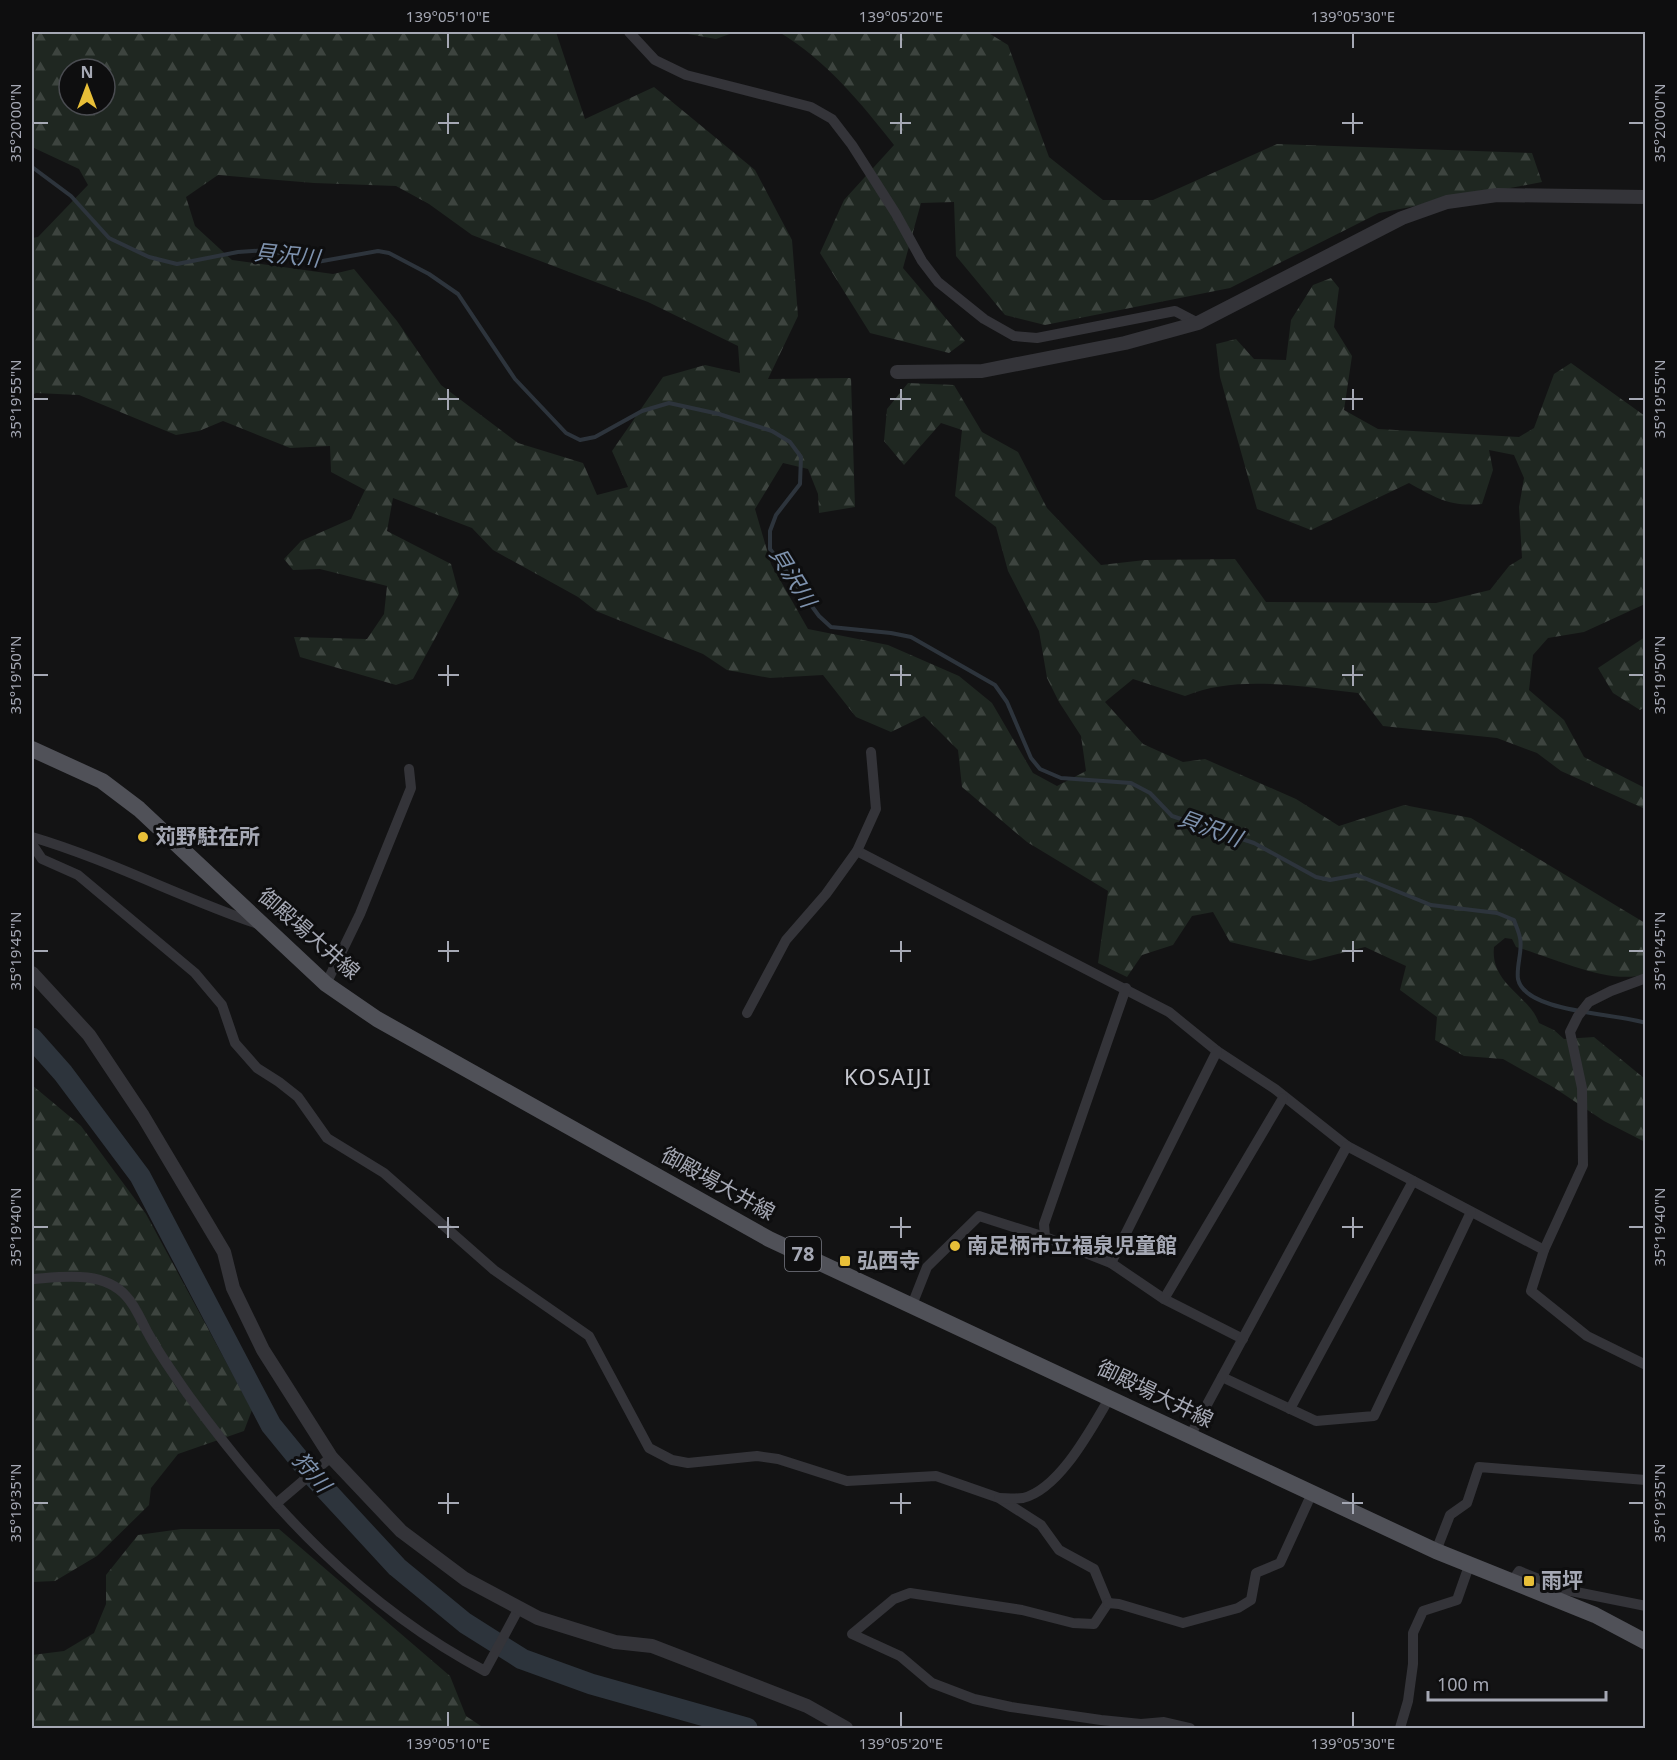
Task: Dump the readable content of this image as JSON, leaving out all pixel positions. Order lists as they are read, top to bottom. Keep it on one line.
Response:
{"streets":{"main road":["御殿場大井線","78"]},"districts":["KOSAIJI"],"water":["貝沢川","狩川"],"places":{"other":["苅野駐在所","南足柄市立福泉児童館"],"transit":["弘西寺","雨坪"]},"scale_bar":"100 m","north":"top","coordinates":["139°05'10\"E","139°05'20\"E","139°05'30\"E","35°20'00\"N","35°19'55\"N","35°19'50\"N","35°19'45\"N","35°19'40\"N","35°19'35\"N"]}
